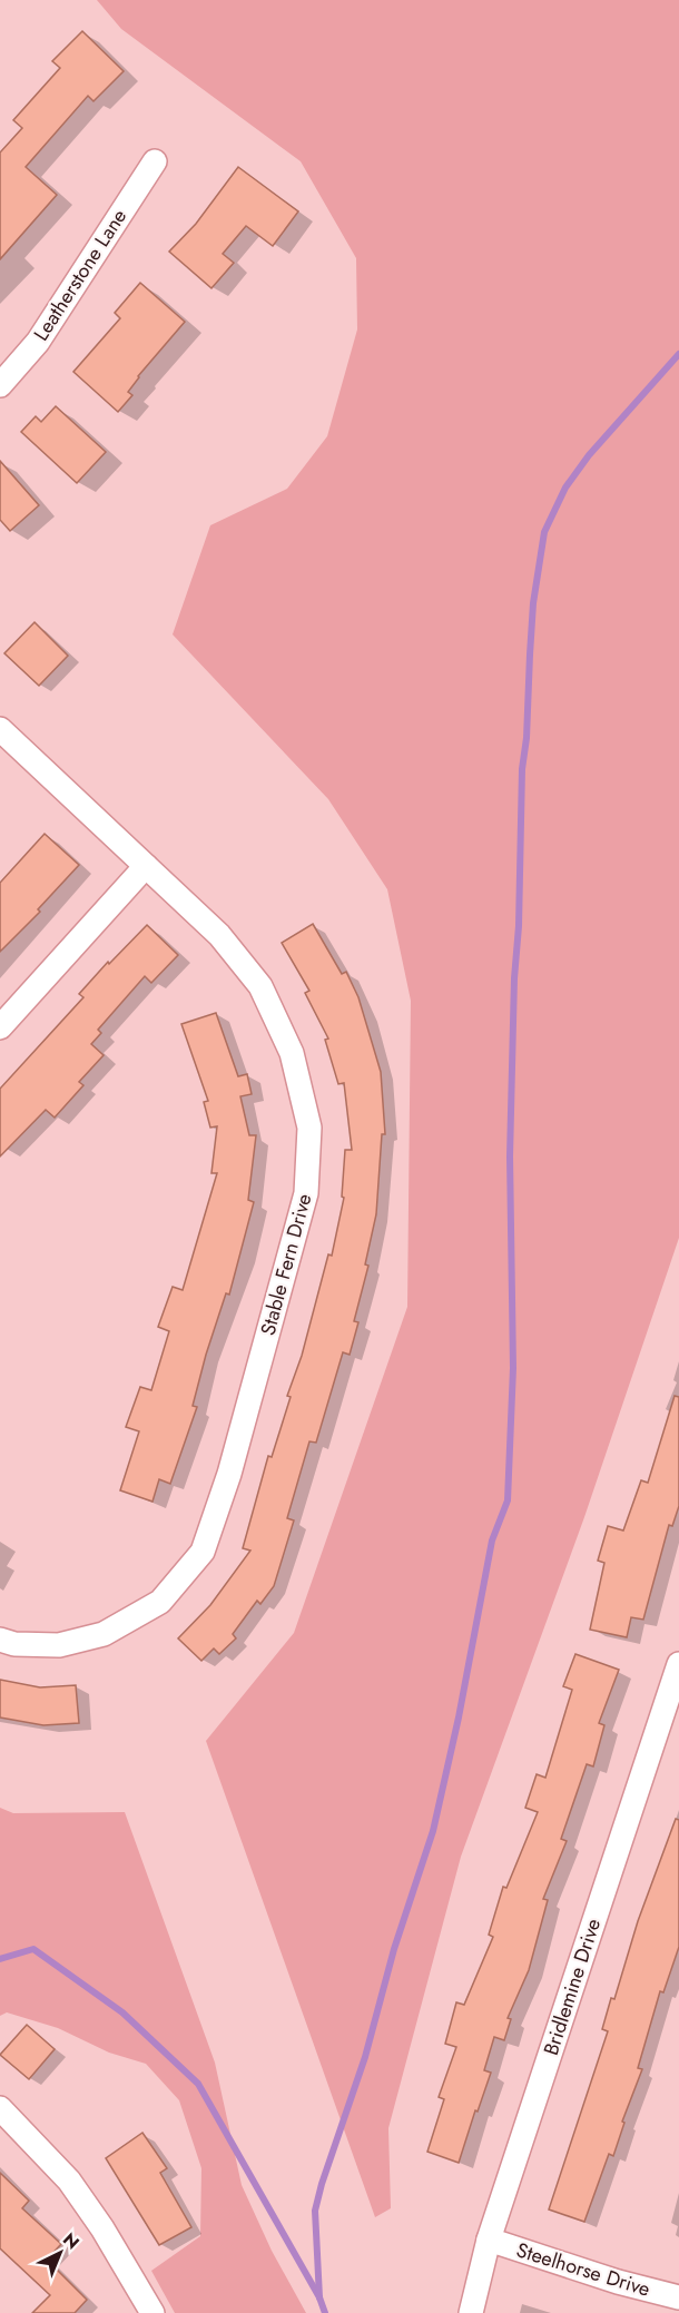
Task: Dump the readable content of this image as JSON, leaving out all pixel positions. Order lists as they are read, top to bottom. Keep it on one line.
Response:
{"streets":{"street":["Leatherstone Lane","Stable Fern Drive","Bridlemine Drive","Steelhorse Drive"]},"crossings":[["Bridlemine Drive","Steelhorse Drive"]],"north":"top right"}
